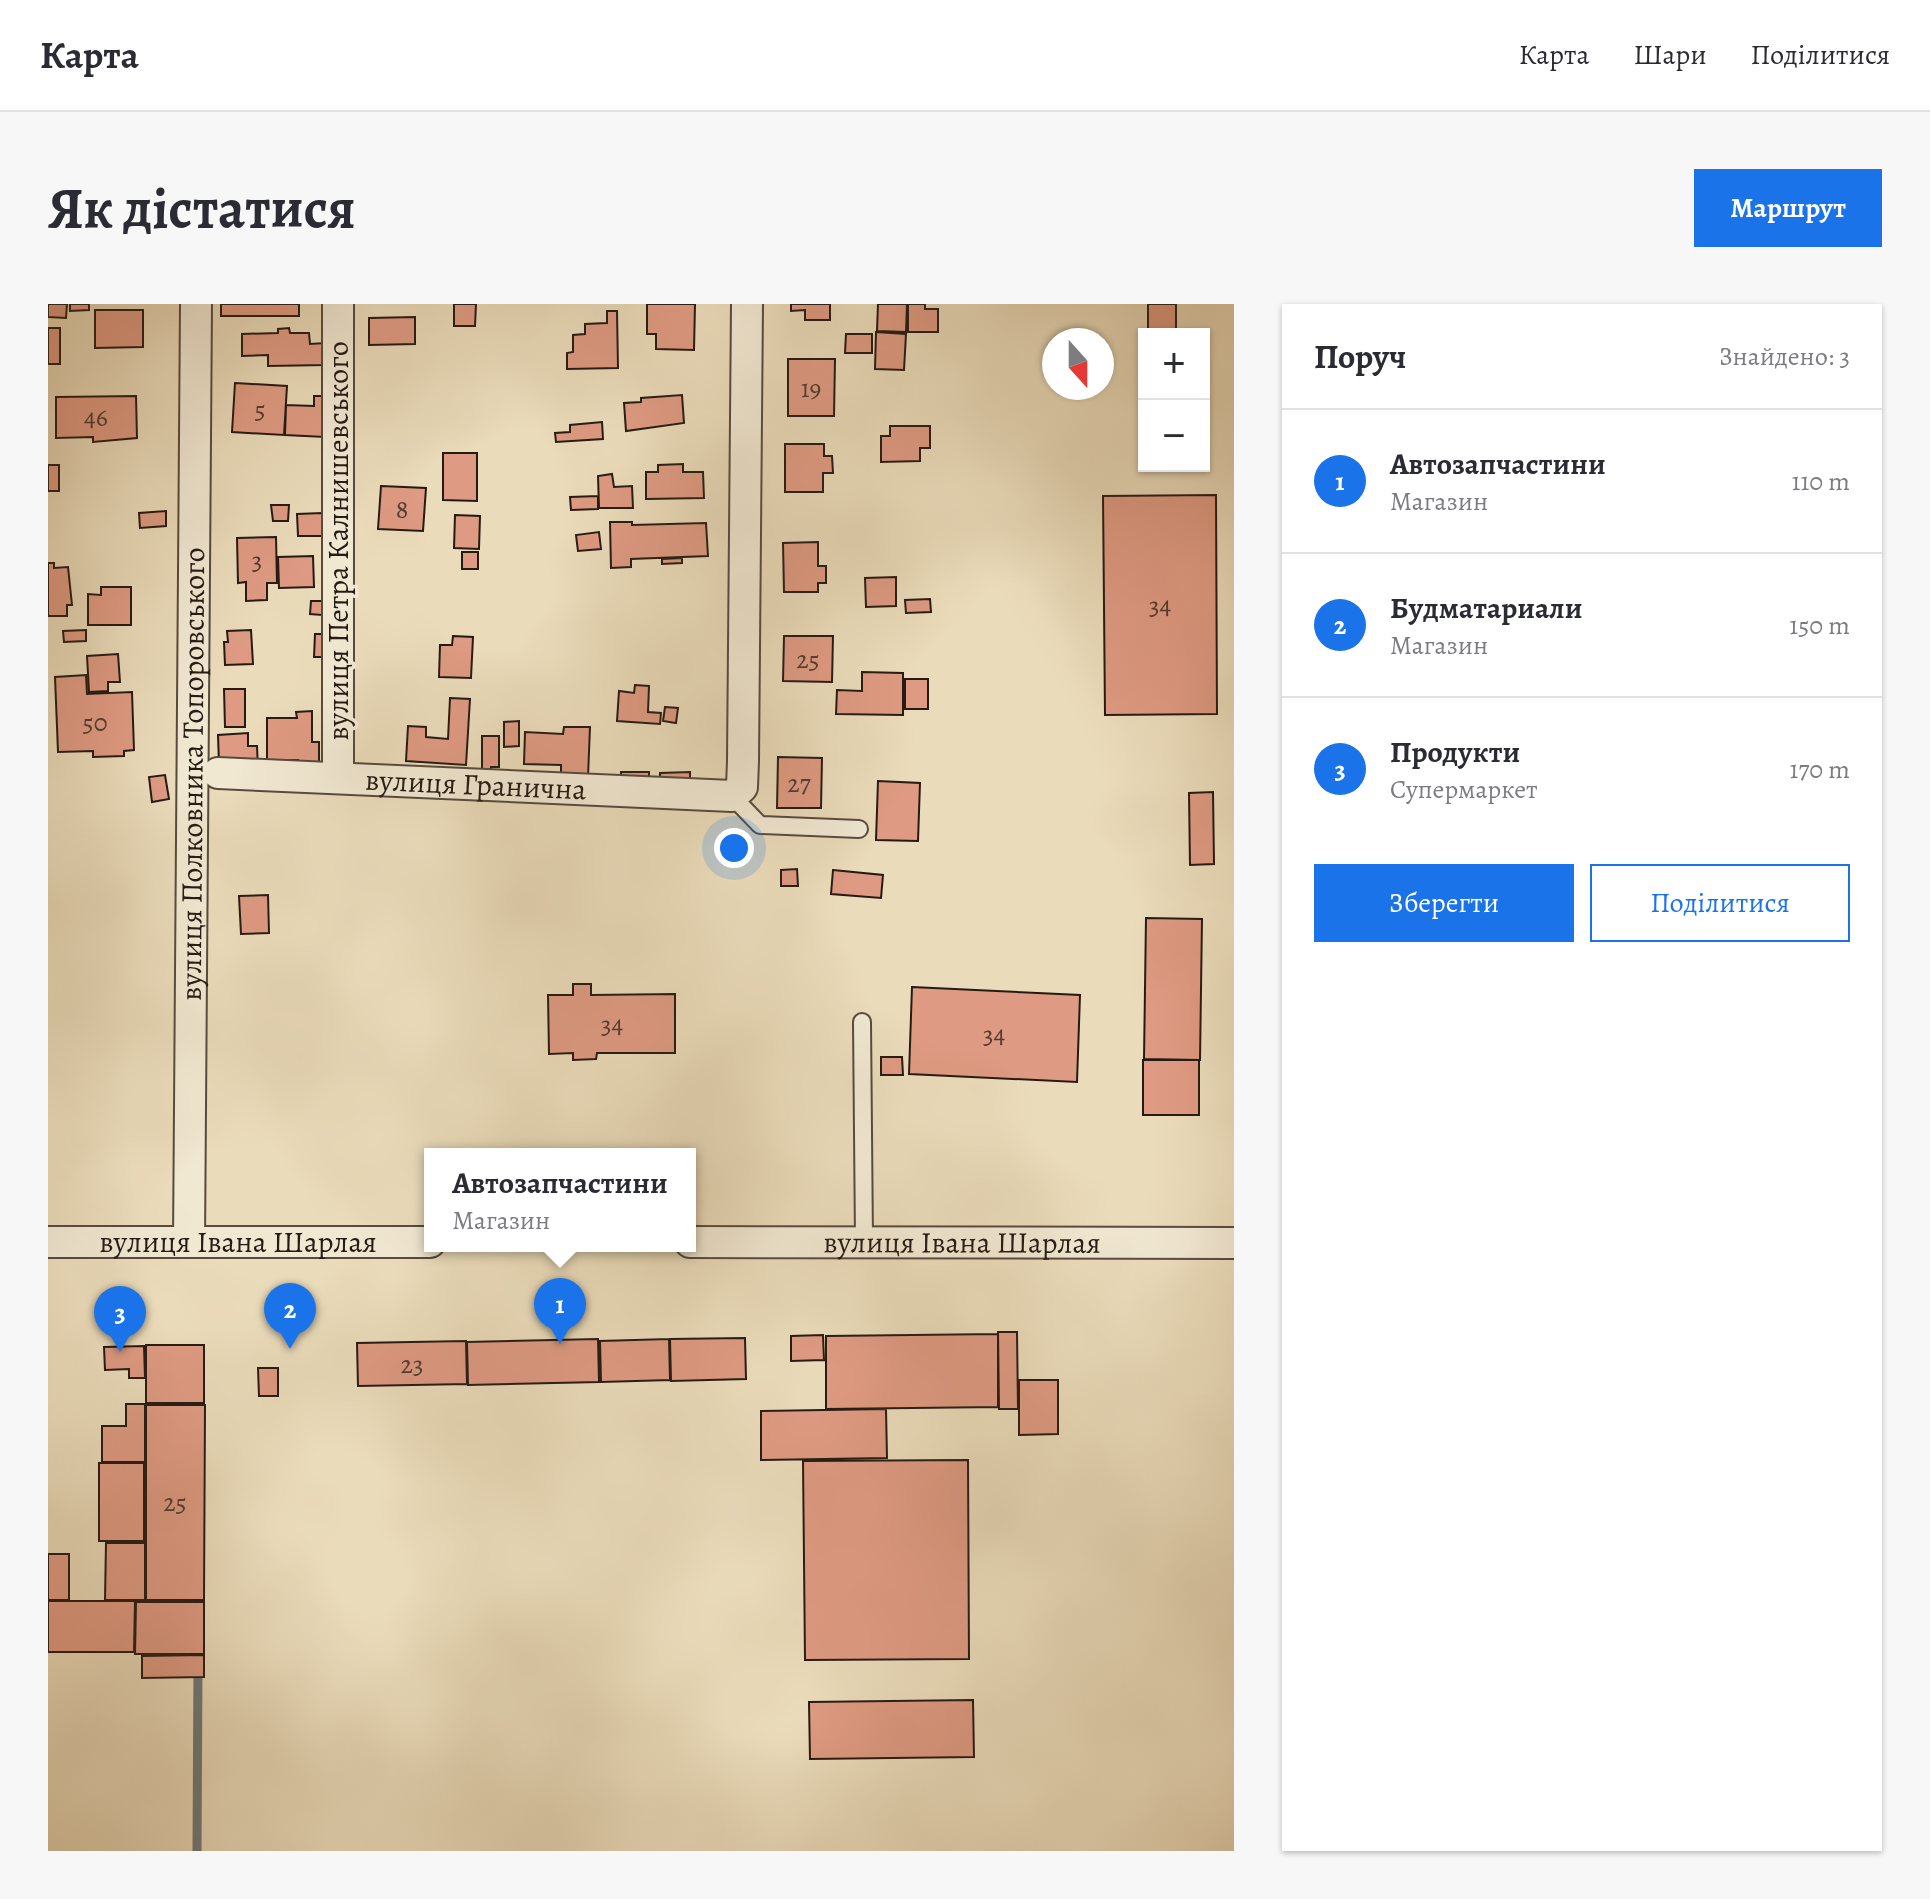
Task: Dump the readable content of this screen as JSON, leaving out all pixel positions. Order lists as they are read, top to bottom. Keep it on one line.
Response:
{"streets":{"street":["вулиця Петра Калнишевського","вулиця Полковника Топоровського","вулиця Гранична","вулиця Івана Шарлая"]},"crossings":[["вулиця Петра Калнишевського","вулиця Гранична"],["вулиця Полковника Топоровського","вулиця Івана Шарлая"]],"house_numbers":["19","5","46","8","3","34","25","50","27","34","34","23","25"],"north":"bottom","page":{"header":"Карта","nav":["Карта","Шари","Поділитися"],"buttons":["Маршрут",["Зберегти","Поділитися"]],"title":"Як дістатися","heading":["Поруч","Знайдено: 3"],"map_buttons":["+","−"],"list":[{"mark":"1","name":"Автозапчастини","note":"Магазин","value":"110 m"},{"mark":"2","name":"Будматариали","note":"Магазин","value":"150 m"},{"mark":"3","name":"Продукти","note":"Супермаркет","value":"170 m"}],"popup":["Автозапчастини","Магазин"],"pins":["1","2","3"]}}
